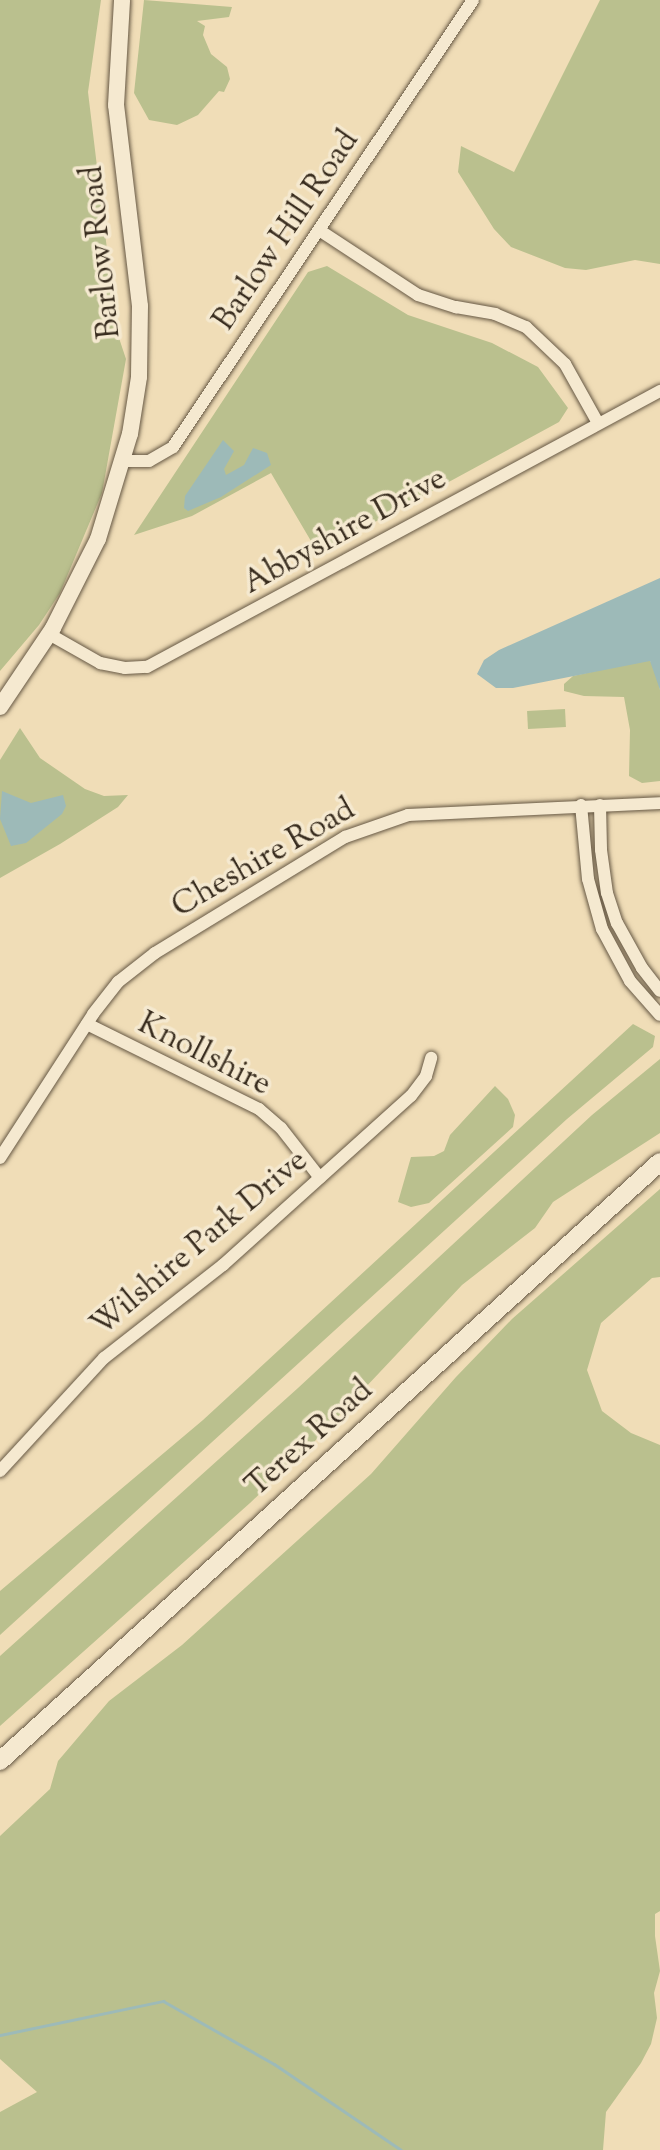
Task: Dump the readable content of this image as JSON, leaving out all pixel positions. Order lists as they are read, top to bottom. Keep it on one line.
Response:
{"streets":{"main road":["Terex Road"],"street":["Barlow Hill Road","Barlow Road","Abbyshire Drive","Cheshire Road","Knollshire","Wilshire Park Drive"]},"crossings":[["Barlow Hill Road","Barlow Road"],["Barlow Road","Abbyshire Drive"],["Cheshire Road","Knollshire"],["Knollshire","Wilshire Park Drive"]]}
